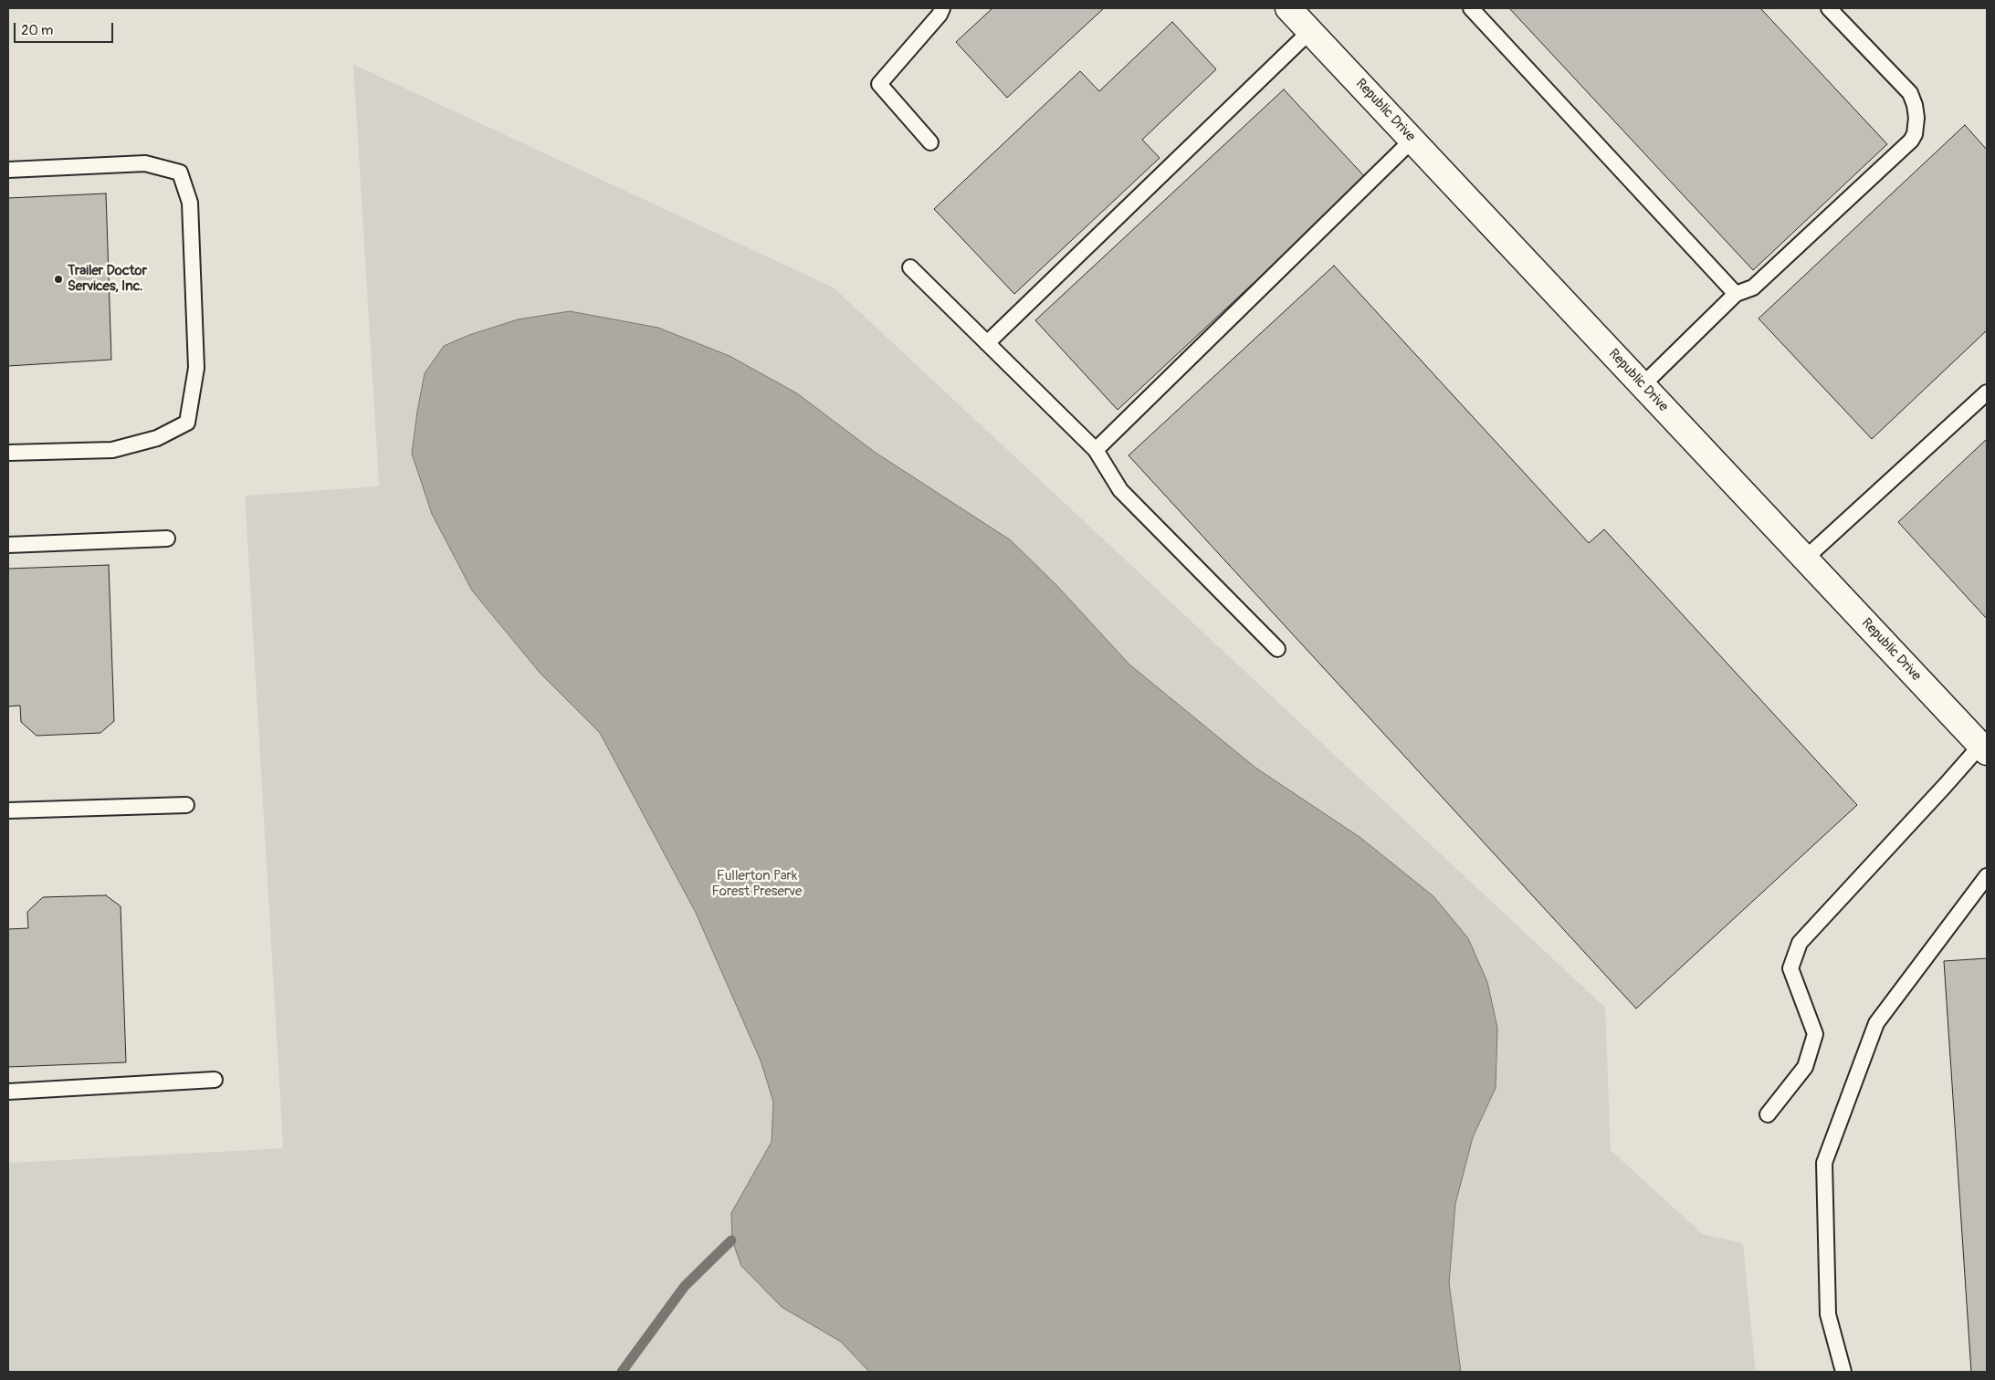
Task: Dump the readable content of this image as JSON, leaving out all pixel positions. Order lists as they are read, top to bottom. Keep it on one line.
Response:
{"streets":{"street":["Republic Drive"]},"parks":["Fullerton Park Forest Preserve"],"places":["Trailer Doctor Services, Inc."],"scale_bar":"20 m"}
